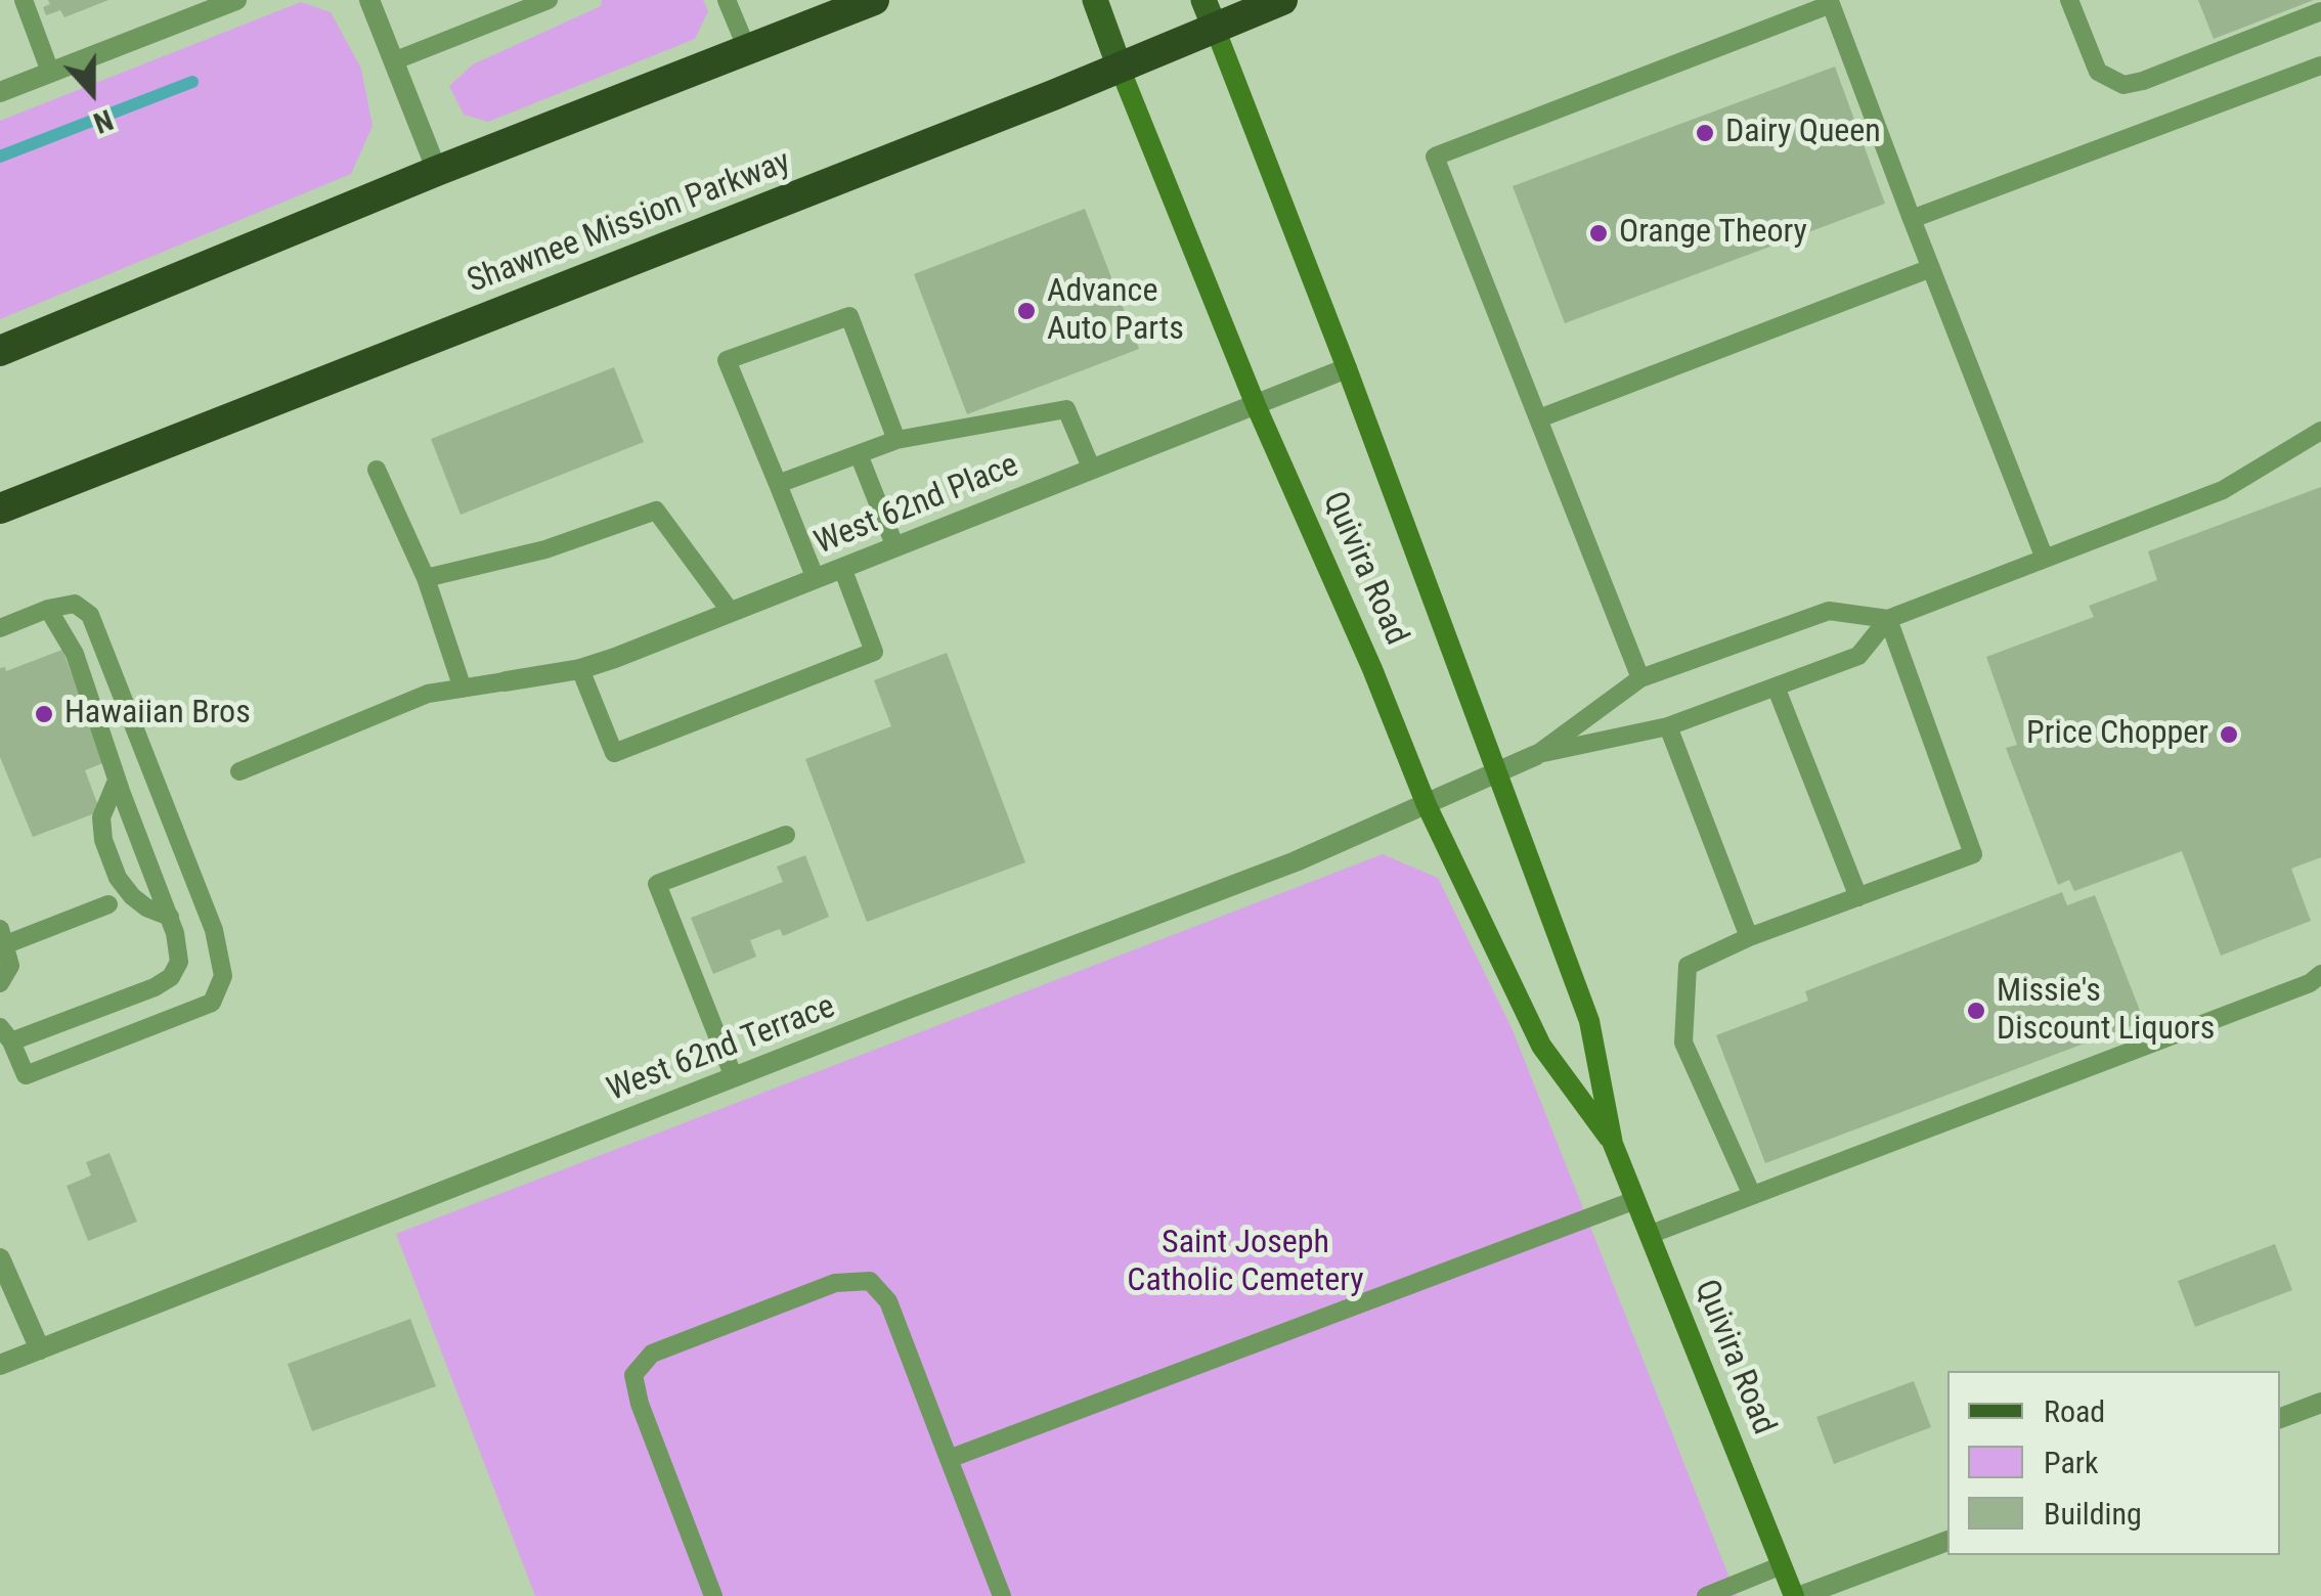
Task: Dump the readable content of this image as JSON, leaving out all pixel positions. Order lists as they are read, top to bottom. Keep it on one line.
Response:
{"streets":{"highway":["Shawnee Mission Parkway"],"main road":["Quivira Road"],"street":["West 62nd Place","West 62nd Terrace"]},"crossings":[["Shawnee Mission Parkway","Quivira Road"],["West 62nd Place","Quivira Road"],["Quivira Road","West 62nd Terrace"]],"parks":["Saint Joseph Catholic Cemetery"],"places":["Dairy Queen","Orange Theory","Advance Auto Parts","Hawaiian Bros","Price Chopper","Missie's Discount Liquors"],"legend":["Road","Park","Building"],"north":"bottom"}
